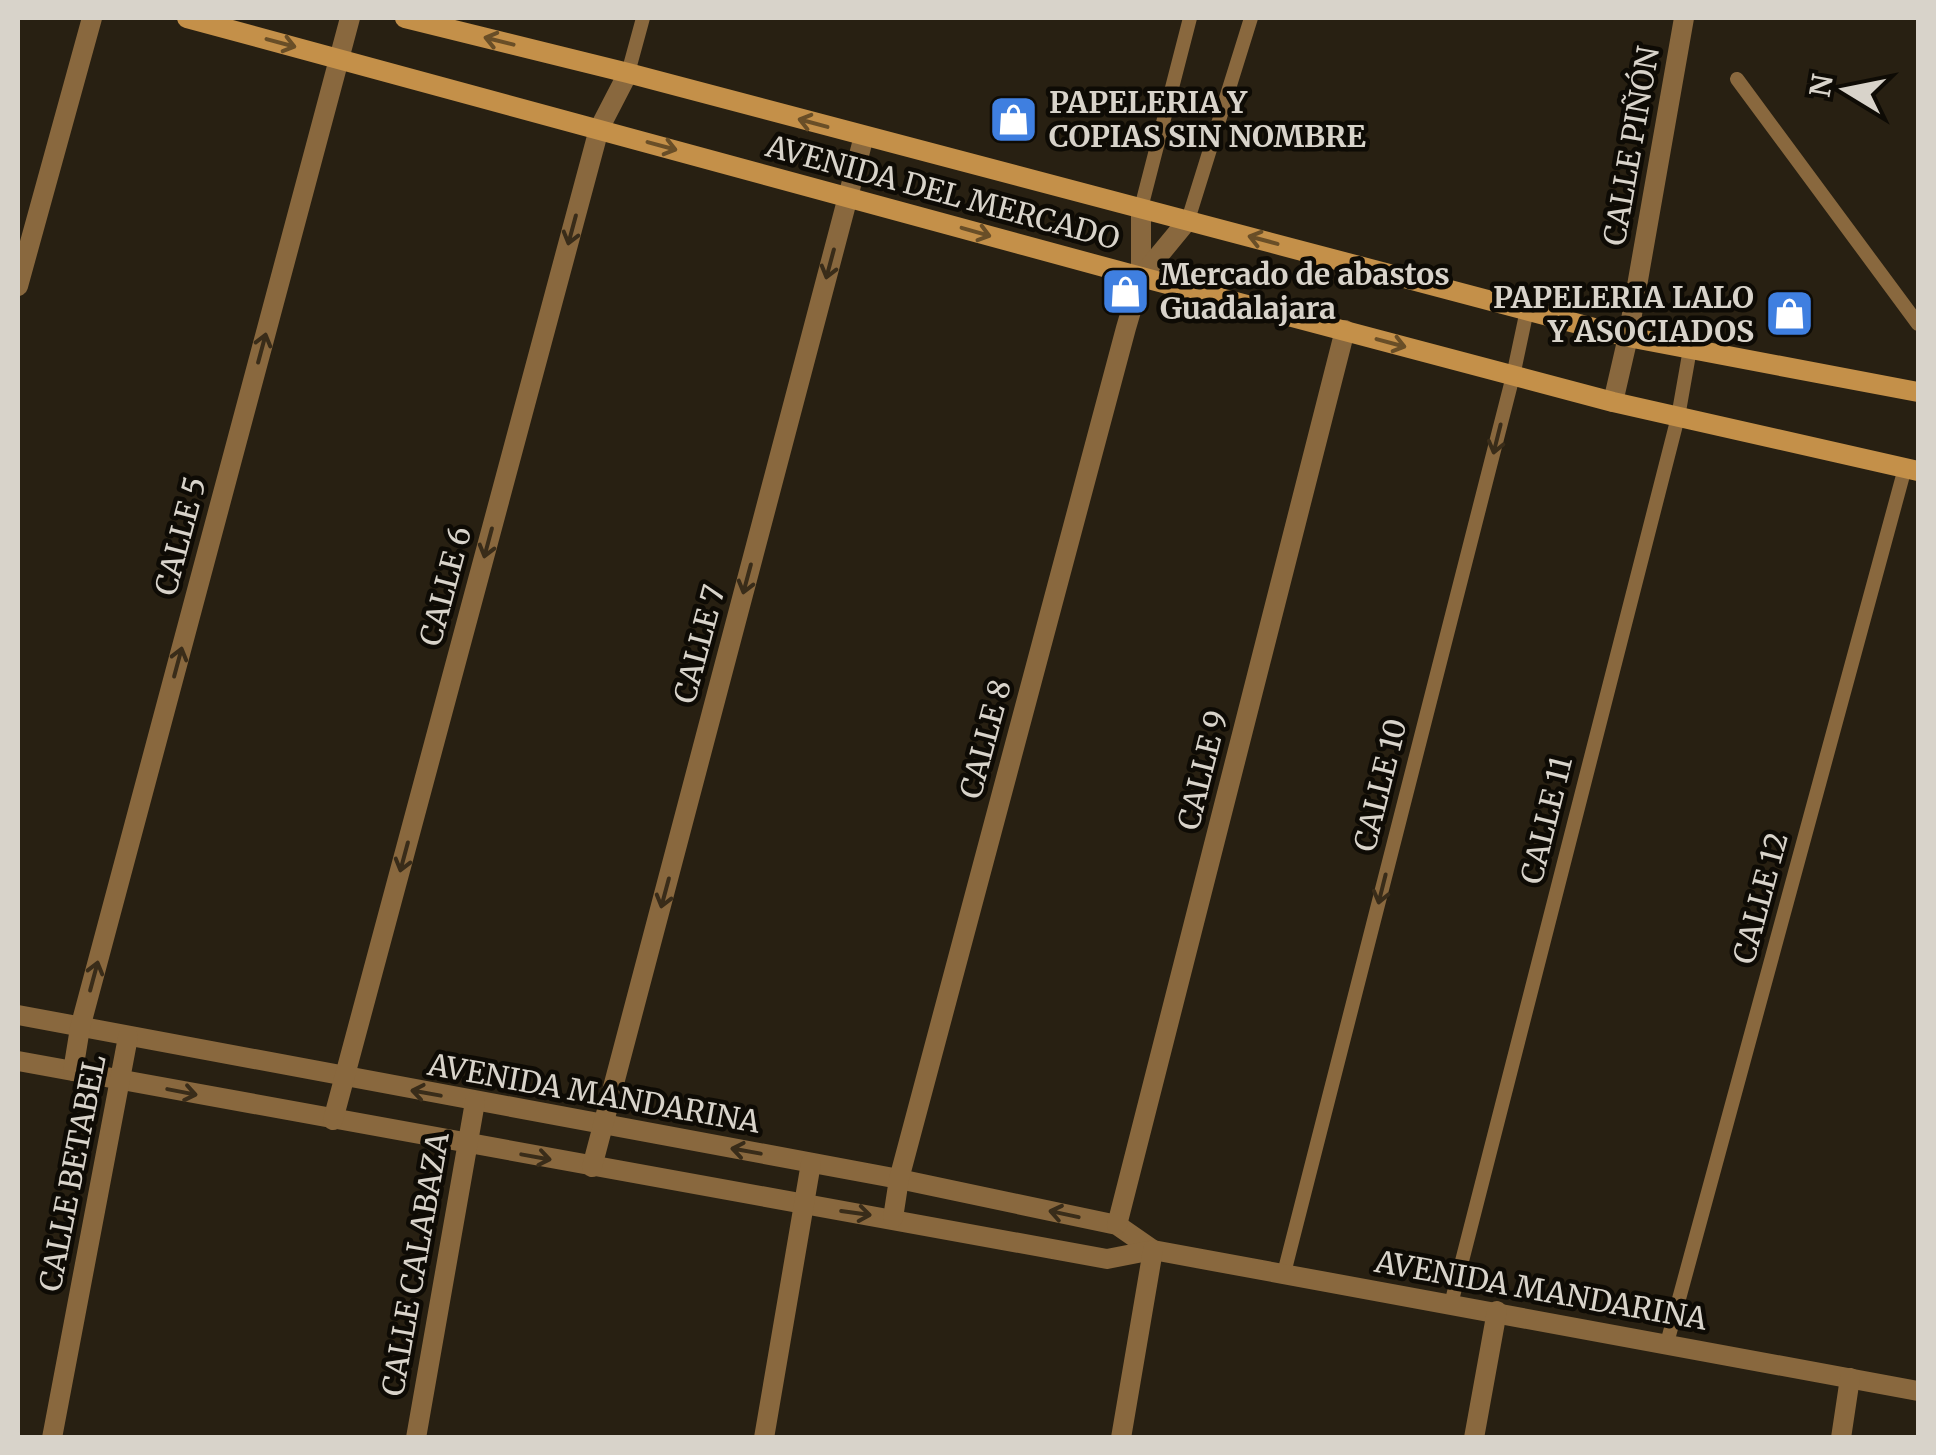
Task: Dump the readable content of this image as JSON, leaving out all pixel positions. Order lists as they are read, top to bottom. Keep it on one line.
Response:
{"streets":{"street":["CALLE PIÑÓN","AVENIDA DEL MERCADO","CALLE 5","CALLE 6","CALLE 7","CALLE 8","CALLE 9","AVENIDA MANDARINA","CALLE BETABEL","CALLE CALABAZA"],"lane":["CALLE 10","CALLE 11","CALLE 12"]},"crossings":[["CALLE PIÑÓN","AVENIDA DEL MERCADO"],["AVENIDA DEL MERCADO","CALLE 5"],["AVENIDA DEL MERCADO","CALLE 6"],["AVENIDA DEL MERCADO","CALLE 7"],["AVENIDA DEL MERCADO","CALLE 8"],["AVENIDA DEL MERCADO","CALLE 9"],["AVENIDA DEL MERCADO","CALLE 10"],["AVENIDA DEL MERCADO","CALLE 11"],["AVENIDA DEL MERCADO","CALLE 12"],["CALLE 5","AVENIDA MANDARINA"],["CALLE 6","AVENIDA MANDARINA"],["CALLE 7","AVENIDA MANDARINA"],["CALLE 8","AVENIDA MANDARINA"],["CALLE 9","AVENIDA MANDARINA"],["CALLE 10","AVENIDA MANDARINA"],["CALLE 11","AVENIDA MANDARINA"],["CALLE 12","AVENIDA MANDARINA"],["AVENIDA MANDARINA","CALLE BETABEL"],["AVENIDA MANDARINA","CALLE CALABAZA"]],"one_way":["CALLE 5","CALLE 6","CALLE 7","CALLE 10"],"places":{"shop":["PAPELERIA Y COPIAS SIN NOMBRE","Mercado de abastos Guadalajara","PAPELERIA LALO Y ASOCIADOS"]},"north":"left"}
